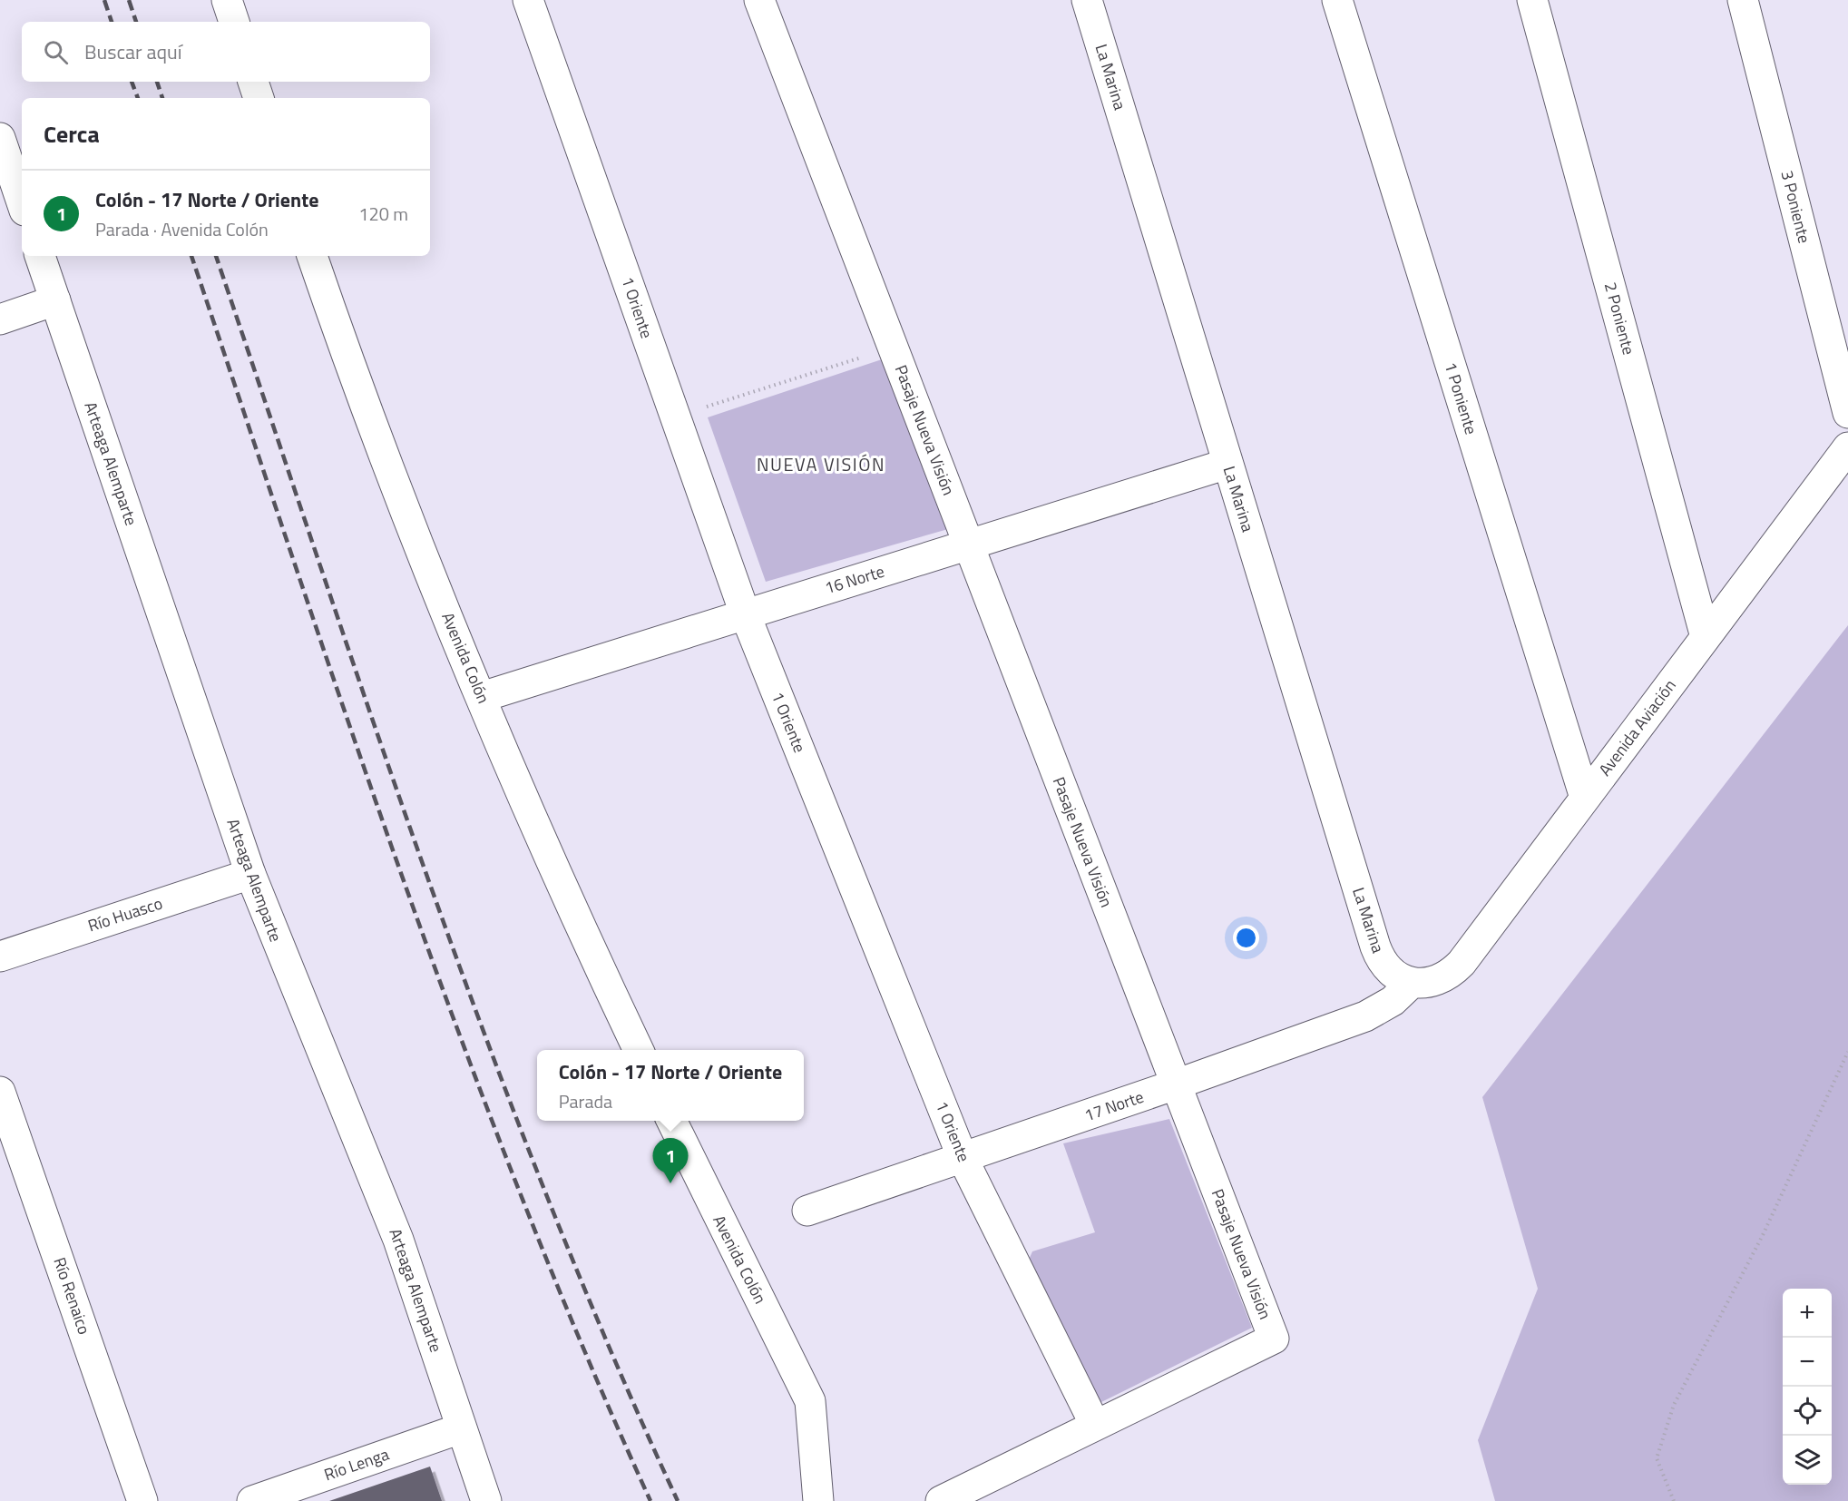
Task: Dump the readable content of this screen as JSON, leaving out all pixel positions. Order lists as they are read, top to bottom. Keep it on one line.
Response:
{"streets":{"street":["La Marina","3 Poniente","1 Oriente","2 Poniente","1 Poniente","Pasaje Nueva Visión","Arteaga Alemparte","16 Norte","Avenida Colón","Avenida Aviación","Río Huasco","17 Norte","Río Renaico","Río Lenga"]},"crossings":[["La Marina","16 Norte"],["La Marina","Avenida Aviación"],["La Marina","17 Norte"],["1 Oriente","Pasaje Nueva Visión"],["1 Oriente","16 Norte"],["1 Oriente","17 Norte"],["2 Poniente","Avenida Aviación"],["1 Poniente","Avenida Aviación"],["Pasaje Nueva Visión","16 Norte"],["Pasaje Nueva Visión","17 Norte"],["Arteaga Alemparte","Río Huasco"],["Arteaga Alemparte","Río Lenga"],["16 Norte","Avenida Colón"],["Avenida Aviación","17 Norte"]],"districts":["NUEVA VISIÓN"],"page":{"search":"Buscar aquí","heading":"Cerca","list":[{"mark":"1","name":"Colón - 17 Norte / Oriente","note":"Parada · Avenida Colón","value":"120 m"}],"popup":["Colón - 17 Norte / Oriente","Parada"],"pins":"1","map_buttons":["+","−"]}}
